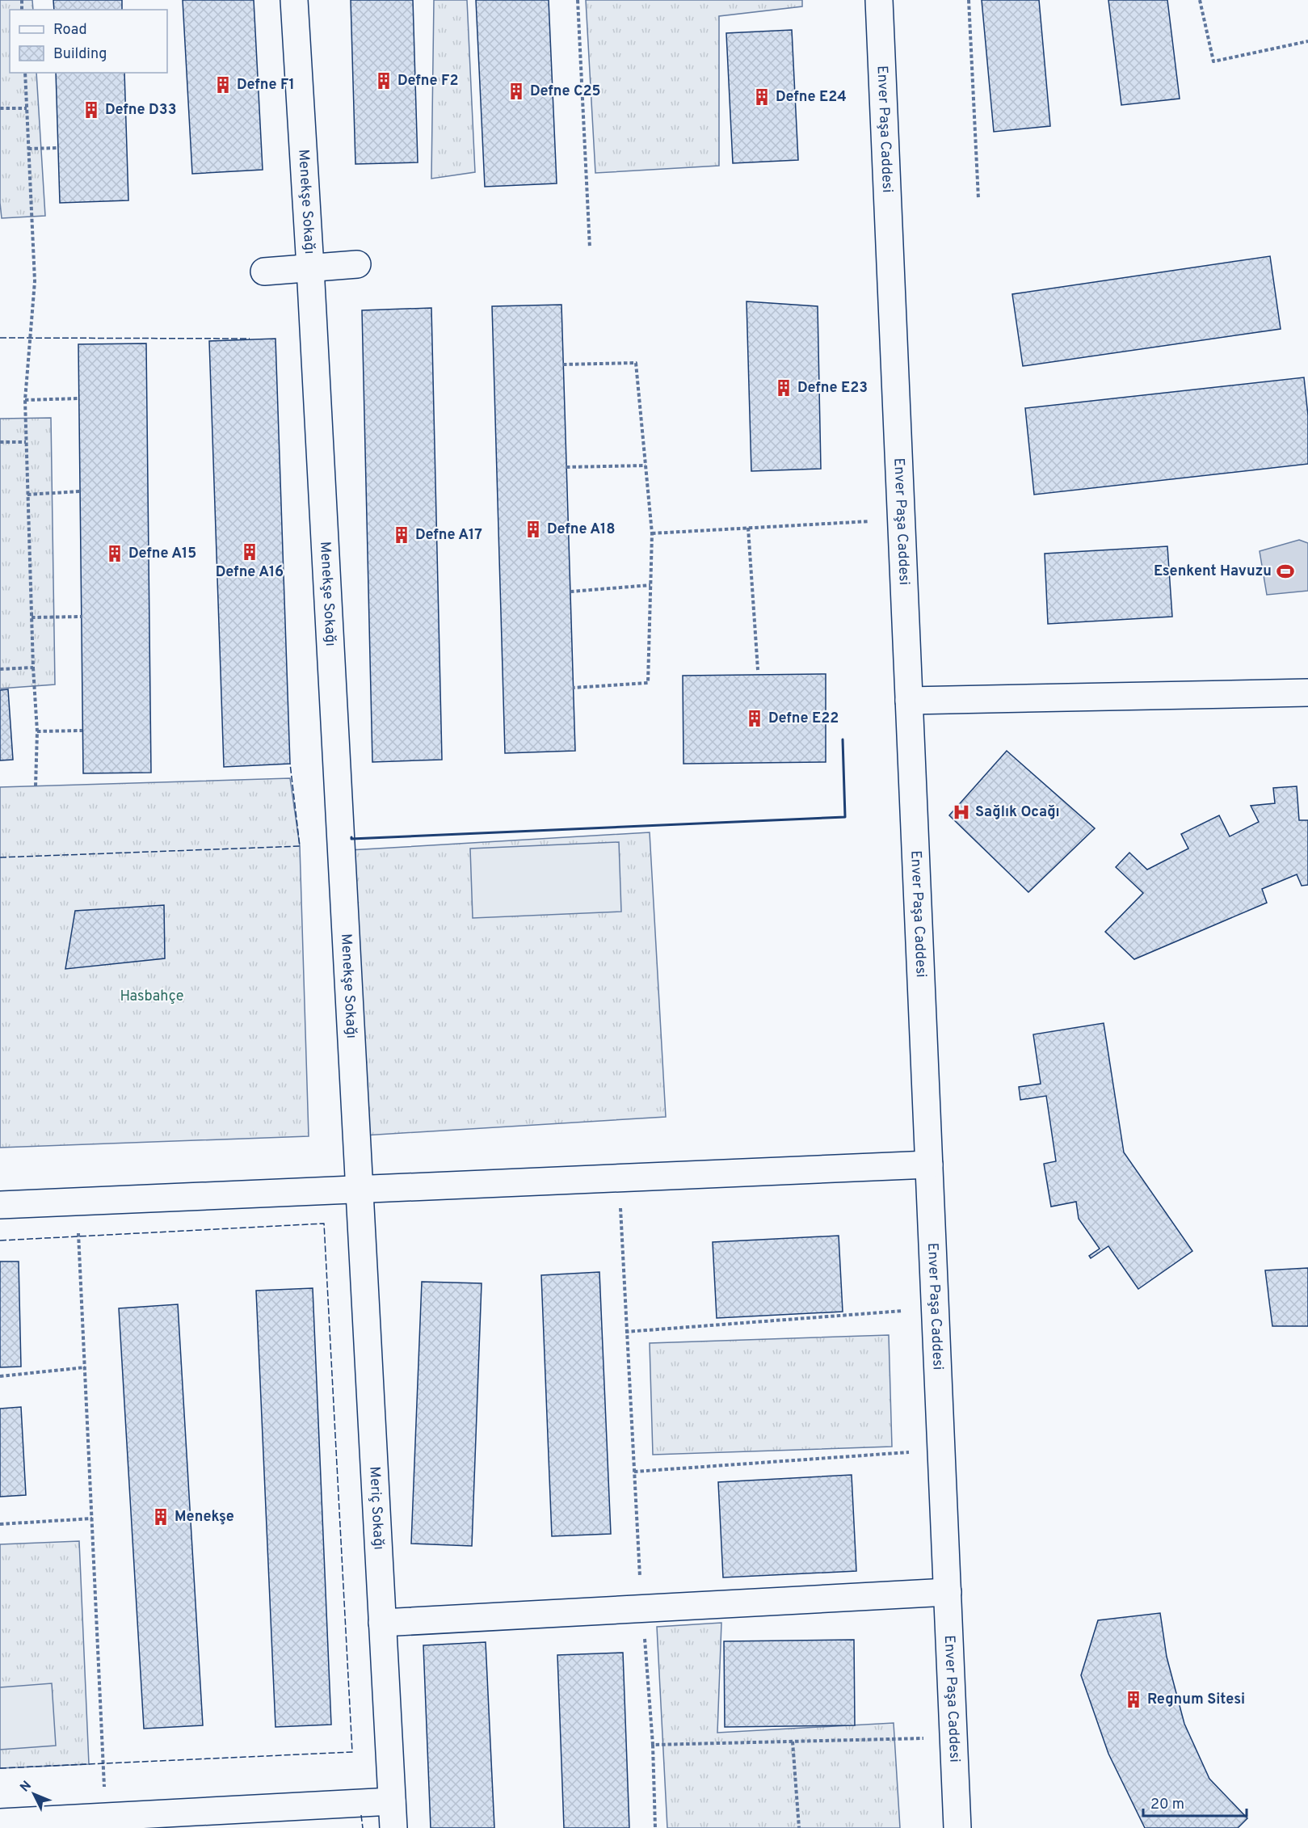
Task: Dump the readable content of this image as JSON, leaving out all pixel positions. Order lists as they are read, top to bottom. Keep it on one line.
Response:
{"streets":{"street":["Enver Paşa Caddesi","Menekşe Sokağı","Meriç Sokağı"]},"crossings":[["Menekşe Sokağı","Meriç Sokağı"]],"parks":["Hasbahçe"],"places":{"building":["Defne F2","Defne F1","Defne C25","Defne E24","Defne D33","Defne E23","Defne A18","Defne A17","Defne A16","Defne A15","Defne E22","Menekşe","Regnum Sitesi"],"sports":["Esenkent Havuzu"],"hospital":["Sağlık Ocağı"]},"legend":["Road","Building"],"scale_bar":"20 m","north":"top left"}
